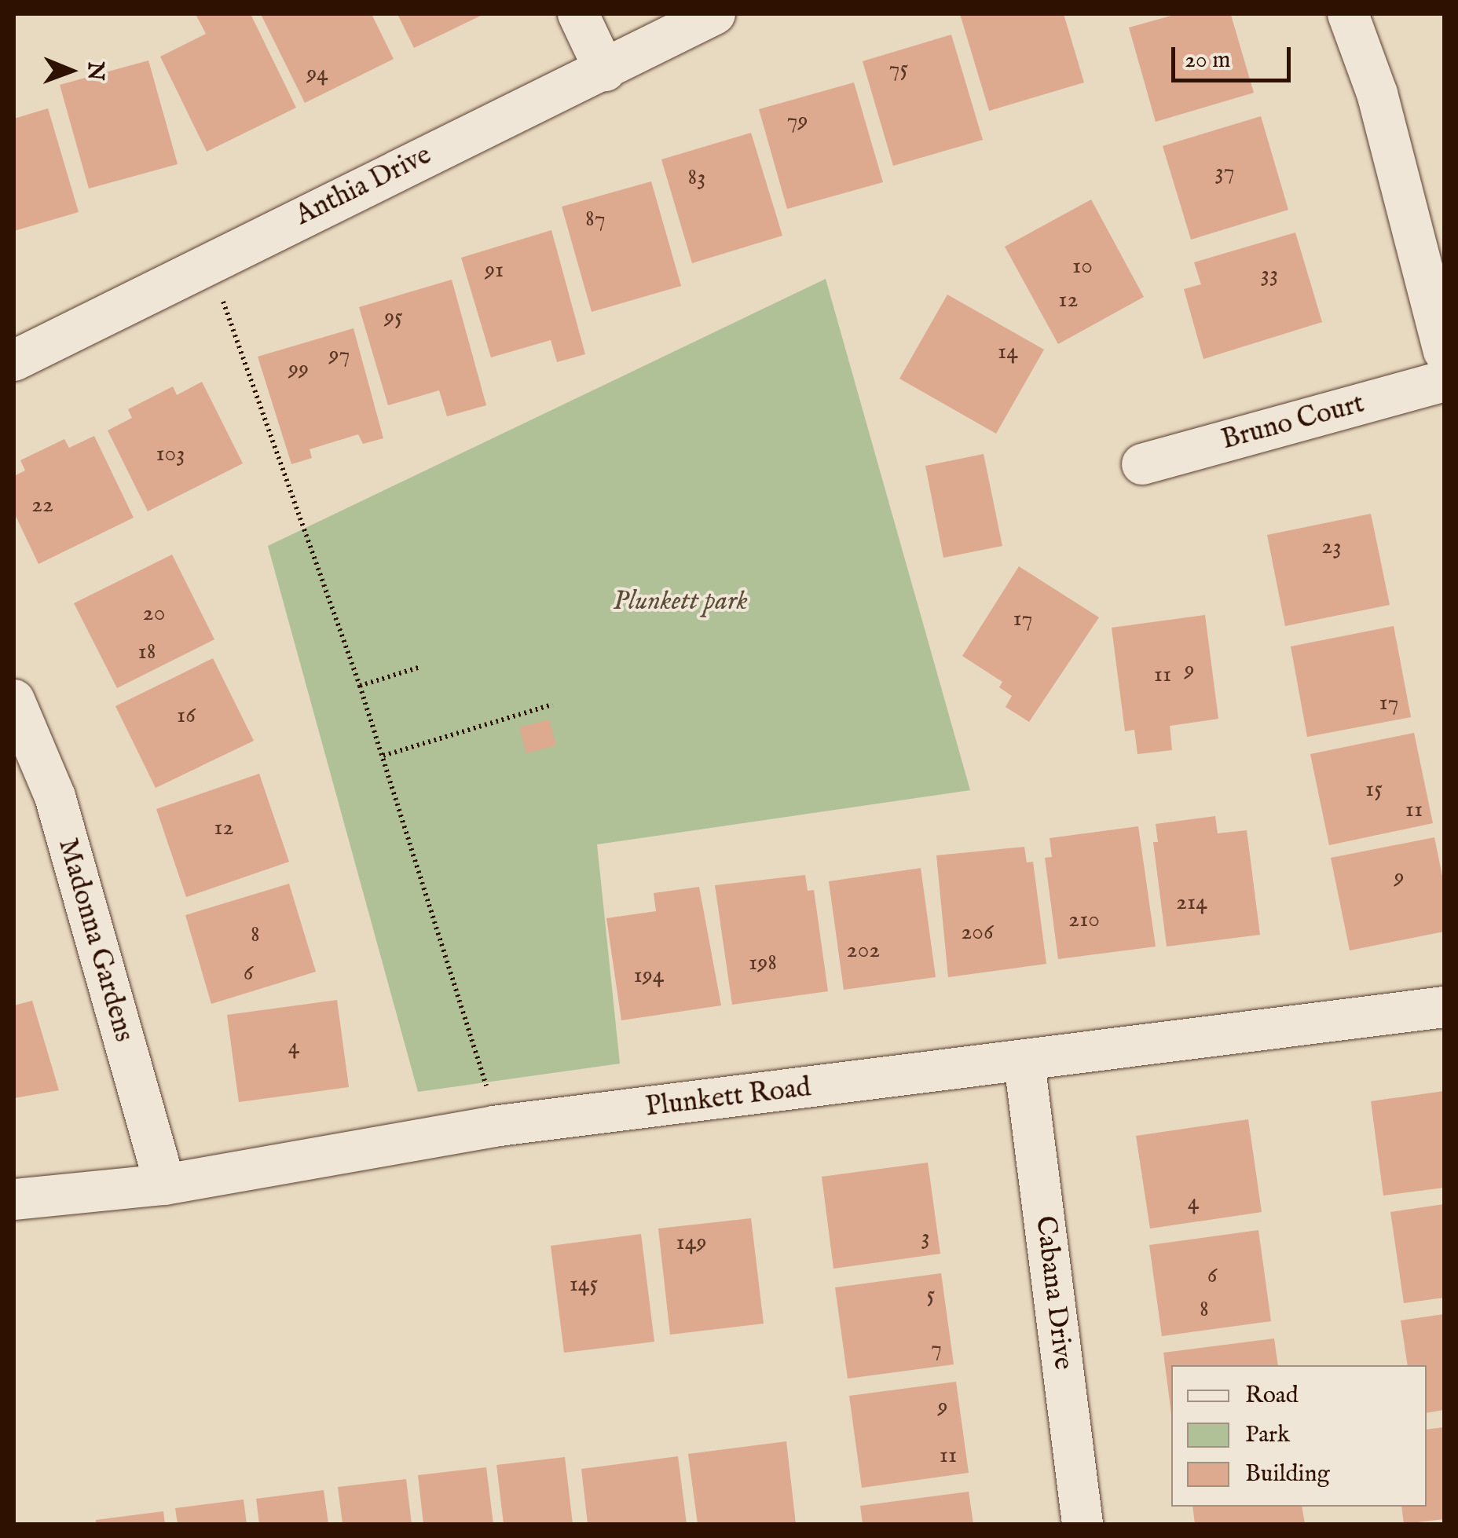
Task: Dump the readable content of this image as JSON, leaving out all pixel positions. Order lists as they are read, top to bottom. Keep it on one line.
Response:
{"streets":{"street":["Anthia Drive","Bruno Court","Madonna Gardens","Plunkett Road","Cabana Drive"]},"crossings":[["Madonna Gardens","Plunkett Road"],["Plunkett Road","Cabana Drive"]],"parks":["Plunkett park"],"house_numbers":["75","94","79","37","83","87","10","91","33","12","95","14","97","99","103","22","23","20","17","18","9","11","17","16","15","11","12","9","214","210","206","8","202","198","6","194","4","4","3","149","6","145","5","8","7","9","11"],"legend":["Road","Park","Building"],"scale_bar":"20 m","north":"right"}
